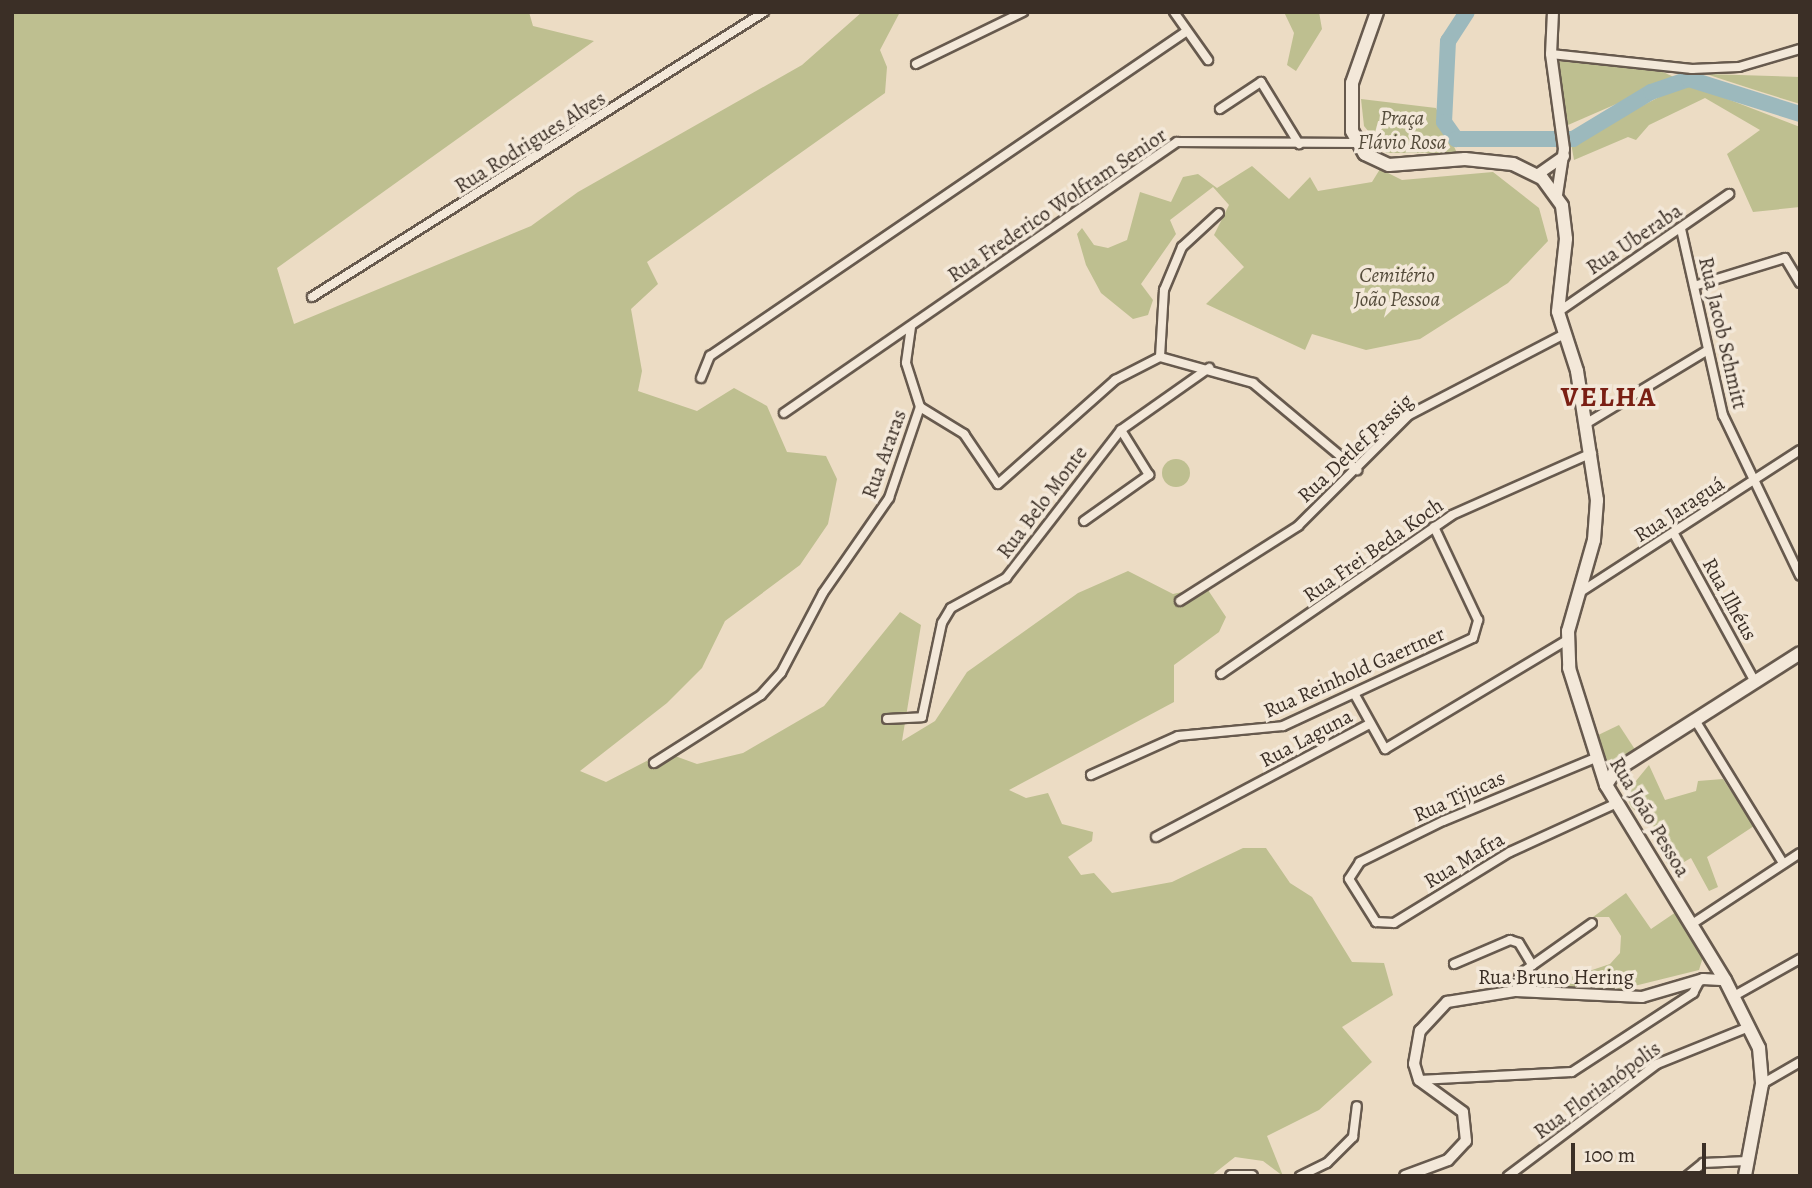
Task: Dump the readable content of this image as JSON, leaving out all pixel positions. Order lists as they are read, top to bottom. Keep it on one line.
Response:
{"streets":{"main road":["Rua João Pessoa"],"street":["Rua Rodrigues Alves","Rua Frederico Wolfram Senior","Rua Uberaba","Rua Jacob Schmitt","Rua Detlef Passig","Rua Araras","Rua Belo Monte","Rua Jaraguá","Rua Frei Beda Koch","Rua Ilhéus","Rua Reinhold Gaertner","Rua Laguna","Rua Tijucas","Rua Mafra","Rua Bruno Hering","Rua Florianópolis"]},"crossings":[["Rua Uberaba","Rua Jacob Schmitt"],["Rua Uberaba","Rua João Pessoa"],["Rua Jacob Schmitt","Rua Jaraguá"],["Rua Detlef Passig","Rua João Pessoa"],["Rua Jaraguá","Rua Ilhéus"],["Rua Jaraguá","Rua João Pessoa"],["Rua Frei Beda Koch","Rua Reinhold Gaertner"],["Rua Frei Beda Koch","Rua João Pessoa"],["Rua Laguna","Rua João Pessoa"],["Rua Tijucas","Rua João Pessoa"],["Rua Tijucas","Rua Mafra"],["Rua João Pessoa","Rua Mafra"],["Rua João Pessoa","Rua Bruno Hering"],["Rua João Pessoa","Rua Florianópolis"]],"districts":["VELHA"],"parks":["Praça Flávio Rosa","Cemitério João Pessoa"],"scale_bar":"100 m"}
